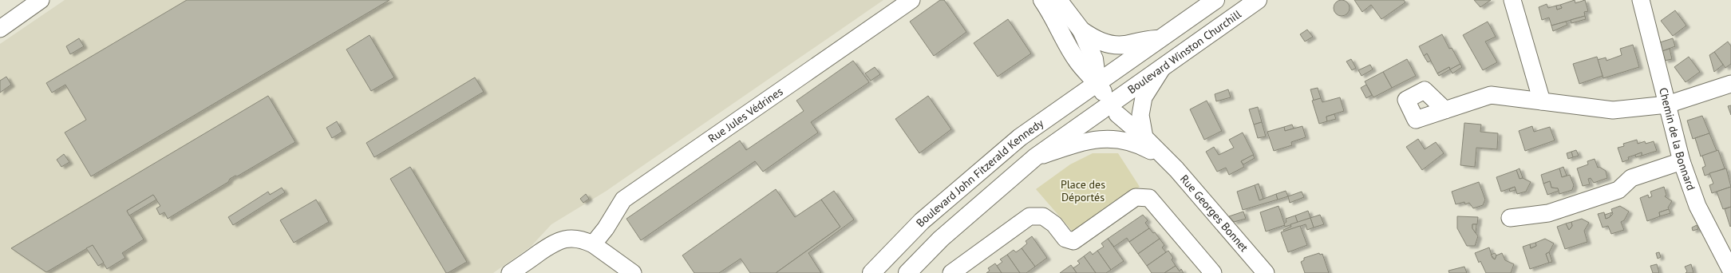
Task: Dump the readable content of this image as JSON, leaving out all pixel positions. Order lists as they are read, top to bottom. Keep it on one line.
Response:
{"streets":{"main road":["Boulevard Winston Churchill","Boulevard John Fitzerald Kennedy"],"street":["Rue Jules Védrines","Chemin de la Bonnard","Rue Georges Bonnet"]},"crossings":[["Boulevard Winston Churchill","Boulevard John Fitzerald Kennedy"],["Boulevard Winston Churchill","Rue Georges Bonnet"],["Boulevard John Fitzerald Kennedy","Rue Georges Bonnet"]],"parks":["Place des Déportés"]}
